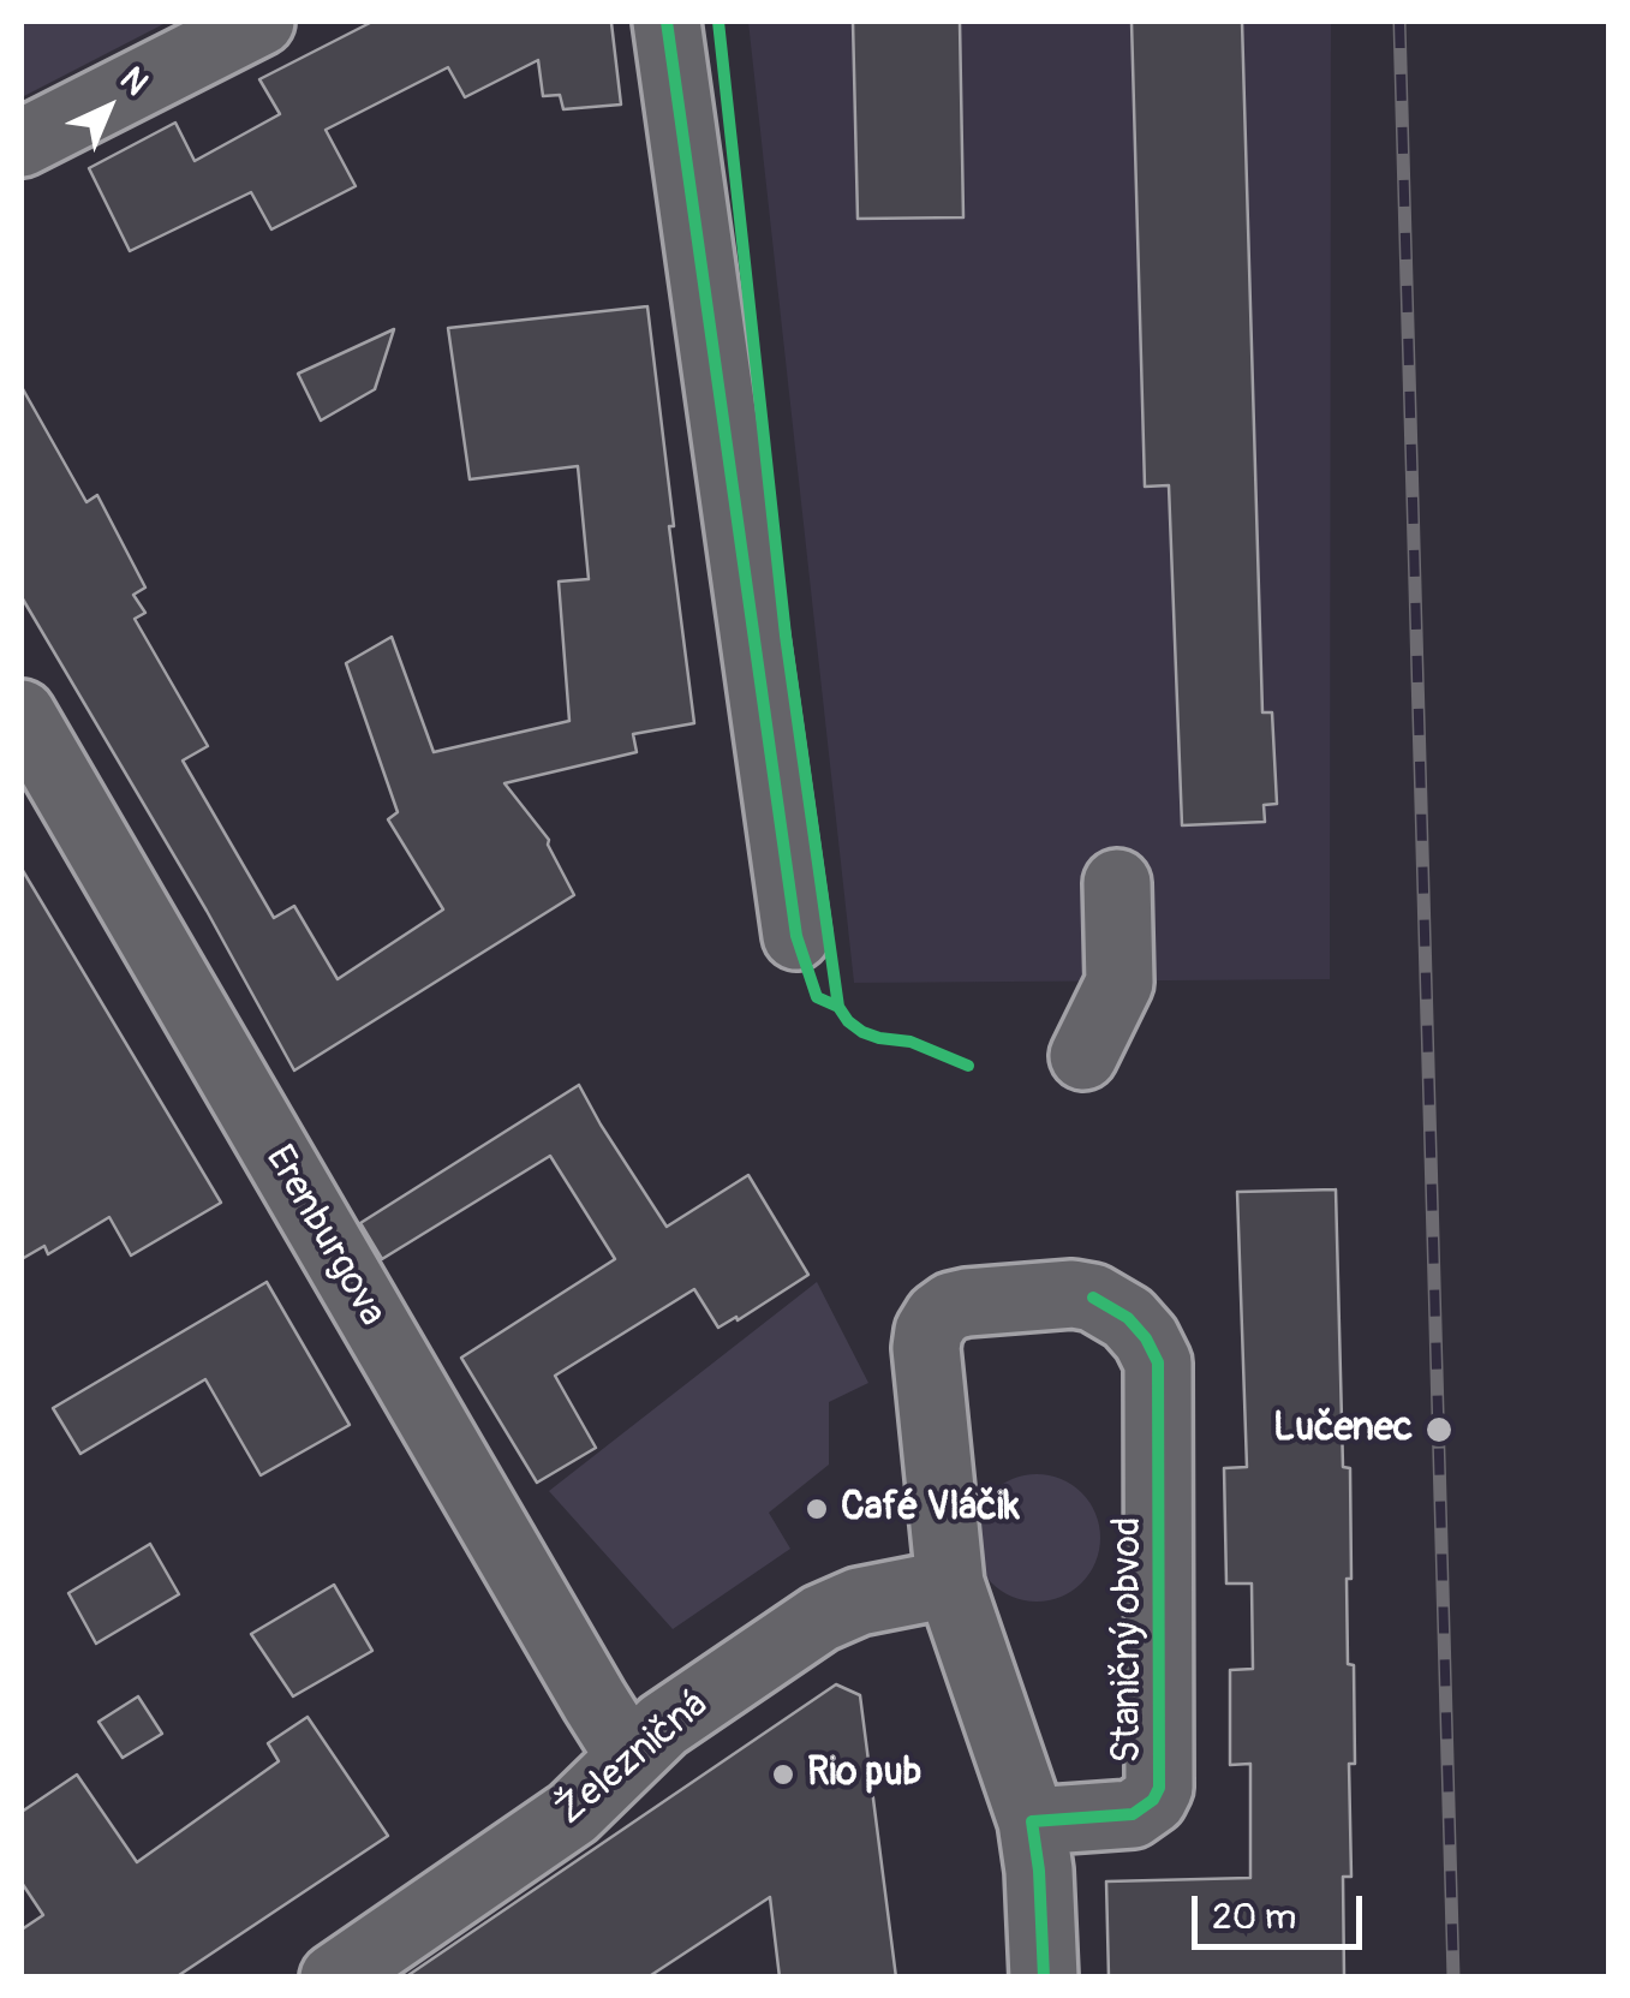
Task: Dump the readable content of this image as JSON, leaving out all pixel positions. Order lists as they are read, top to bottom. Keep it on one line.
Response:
{"streets":{"street":["Erenburgova","Staničný obvod","Železničná"]},"crossings":[["Erenburgova","Železničná"],["Staničný obvod","Železničná"]],"places":["Lučenec","Café Vláčik","Rio pub"],"scale_bar":"20 m","north":"top right"}
